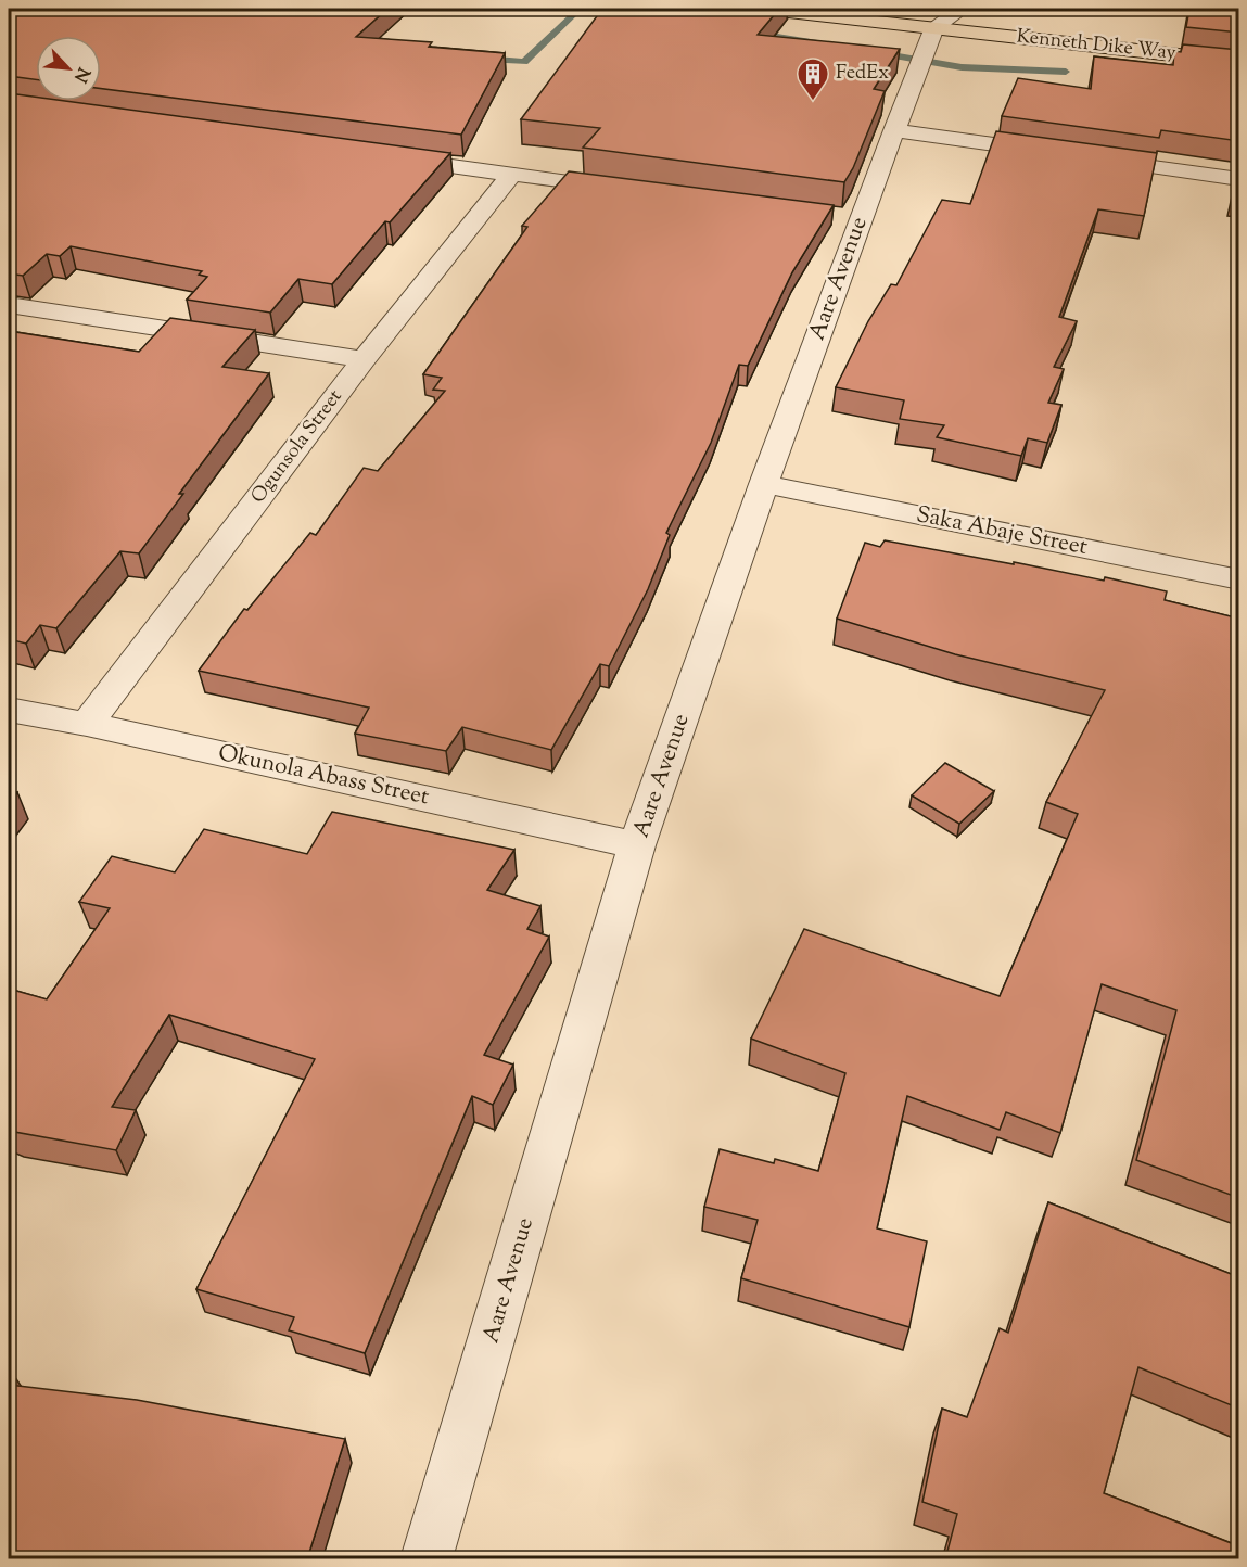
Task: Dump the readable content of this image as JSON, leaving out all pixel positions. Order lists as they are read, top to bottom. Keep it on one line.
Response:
{"streets":{"highway":["Kenneth Dike Way"],"street":["Aare Avenue","Ogunsola Street","Saka Abaje Street","Okunola Abass Street"]},"crossings":[["Kenneth Dike Way","Aare Avenue"],["Aare Avenue","Saka Abaje Street"],["Aare Avenue","Okunola Abass Street"],["Ogunsola Street","Okunola Abass Street"]],"places":{"building":["FedEx"]},"north":"bottom right"}
